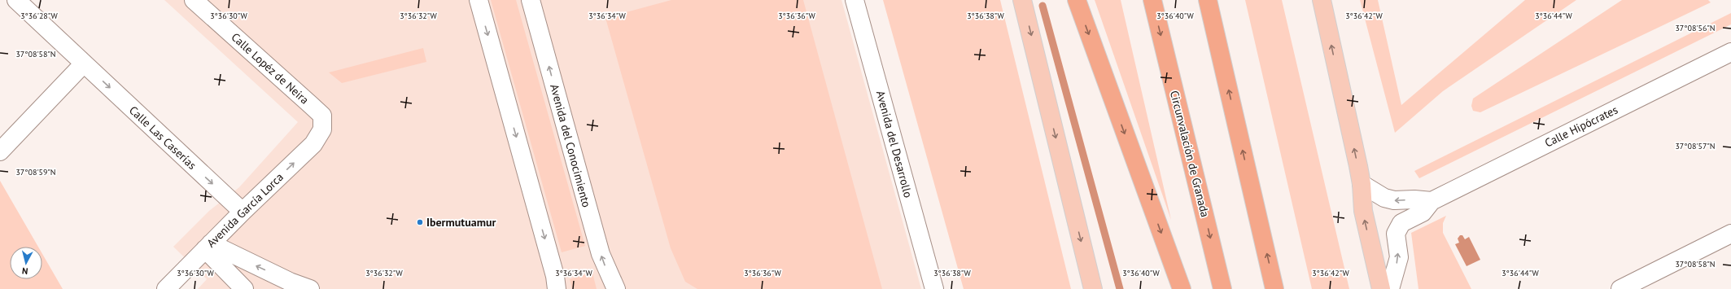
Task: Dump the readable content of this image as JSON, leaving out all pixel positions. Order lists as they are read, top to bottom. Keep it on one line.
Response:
{"streets":{"highway":["Circunvalación de Granada"],"street":["Calle Lopéz de Neira","Calle Hipócrates","Calle Las Caserías","Avenida del Desarrollo","Avenida del Conocimiento","Avenida García Lorca"]},"crossings":[["Calle Lopéz de Neira","Avenida García Lorca"],["Calle Las Caserías","Avenida García Lorca"]],"one_way":["Calle Las Caserías","Avenida García Lorca"],"places":["Ibermutuamur"],"north":"bottom","coordinates":["3°36'28\"W","3°36'30\"W","3°36'32\"W","3°36'34\"W","3°36'36\"W","3°36'38\"W","3°36'40\"W","3°36'42\"W","3°36'44\"W","37°08'56\"N","37°08'58\"N","37°08'57\"N","37°08'59\"N"]}
